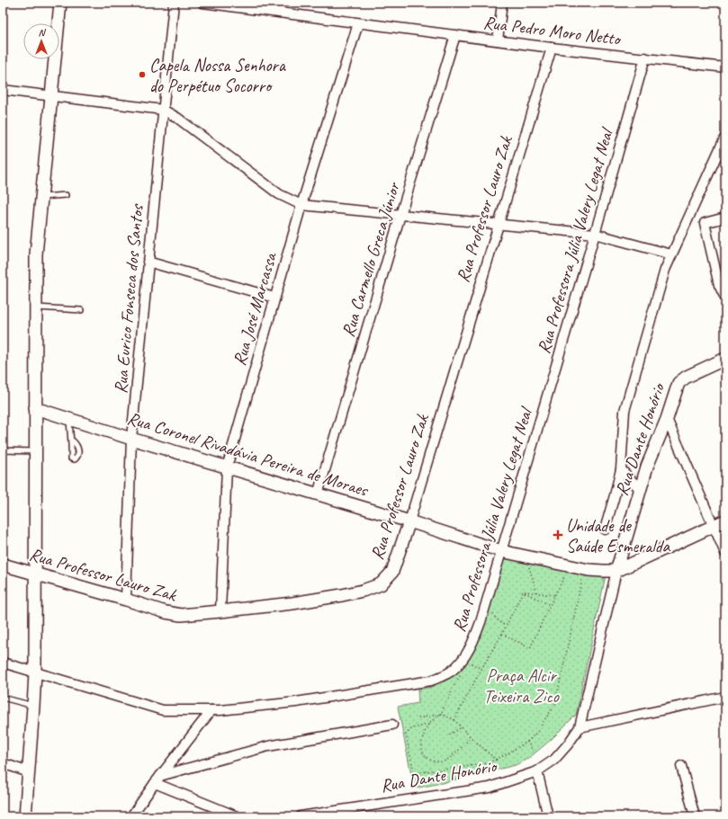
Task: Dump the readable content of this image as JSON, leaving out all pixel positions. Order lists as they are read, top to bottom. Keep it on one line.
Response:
{"streets":{"street":["Rua Pedro Moro Netto","Rua Professor Lauro Zak","Rua Professora Júlia Valery Legat Neal","Rua Carmello Greca Júnior","Rua Eurico Fonseca dos Santos","Rua José Marcassa","Rua Dante Honório","Rua Coronel Rivadávia Pereira de Moraes"]},"crossings":[["Rua Pedro Moro Netto","Rua Professor Lauro Zak"],["Rua Pedro Moro Netto","Rua Professora Júlia Valery Legat Neal"],["Rua Pedro Moro Netto","Rua Carmello Greca Júnior"],["Rua Pedro Moro Netto","Rua José Marcassa"],["Rua Professor Lauro Zak","Rua Eurico Fonseca dos Santos"],["Rua Professor Lauro Zak","Rua José Marcassa"],["Rua Professor Lauro Zak","Rua Coronel Rivadávia Pereira de Moraes"],["Rua Professora Júlia Valery Legat Neal","Rua Coronel Rivadávia Pereira de Moraes"],["Rua Carmello Greca Júnior","Rua Coronel Rivadávia Pereira de Moraes"],["Rua Eurico Fonseca dos Santos","Rua Coronel Rivadávia Pereira de Moraes"],["Rua José Marcassa","Rua Coronel Rivadávia Pereira de Moraes"],["Rua Dante Honório","Rua Coronel Rivadávia Pereira de Moraes"]],"parks":["Praça Alcir Teixeira Zico"],"places":{"other":["Capela Nossa Senhora do Perpétuo Socorro"],"health":["Unidade de Saúde Esmeralda"]},"north":"top"}
